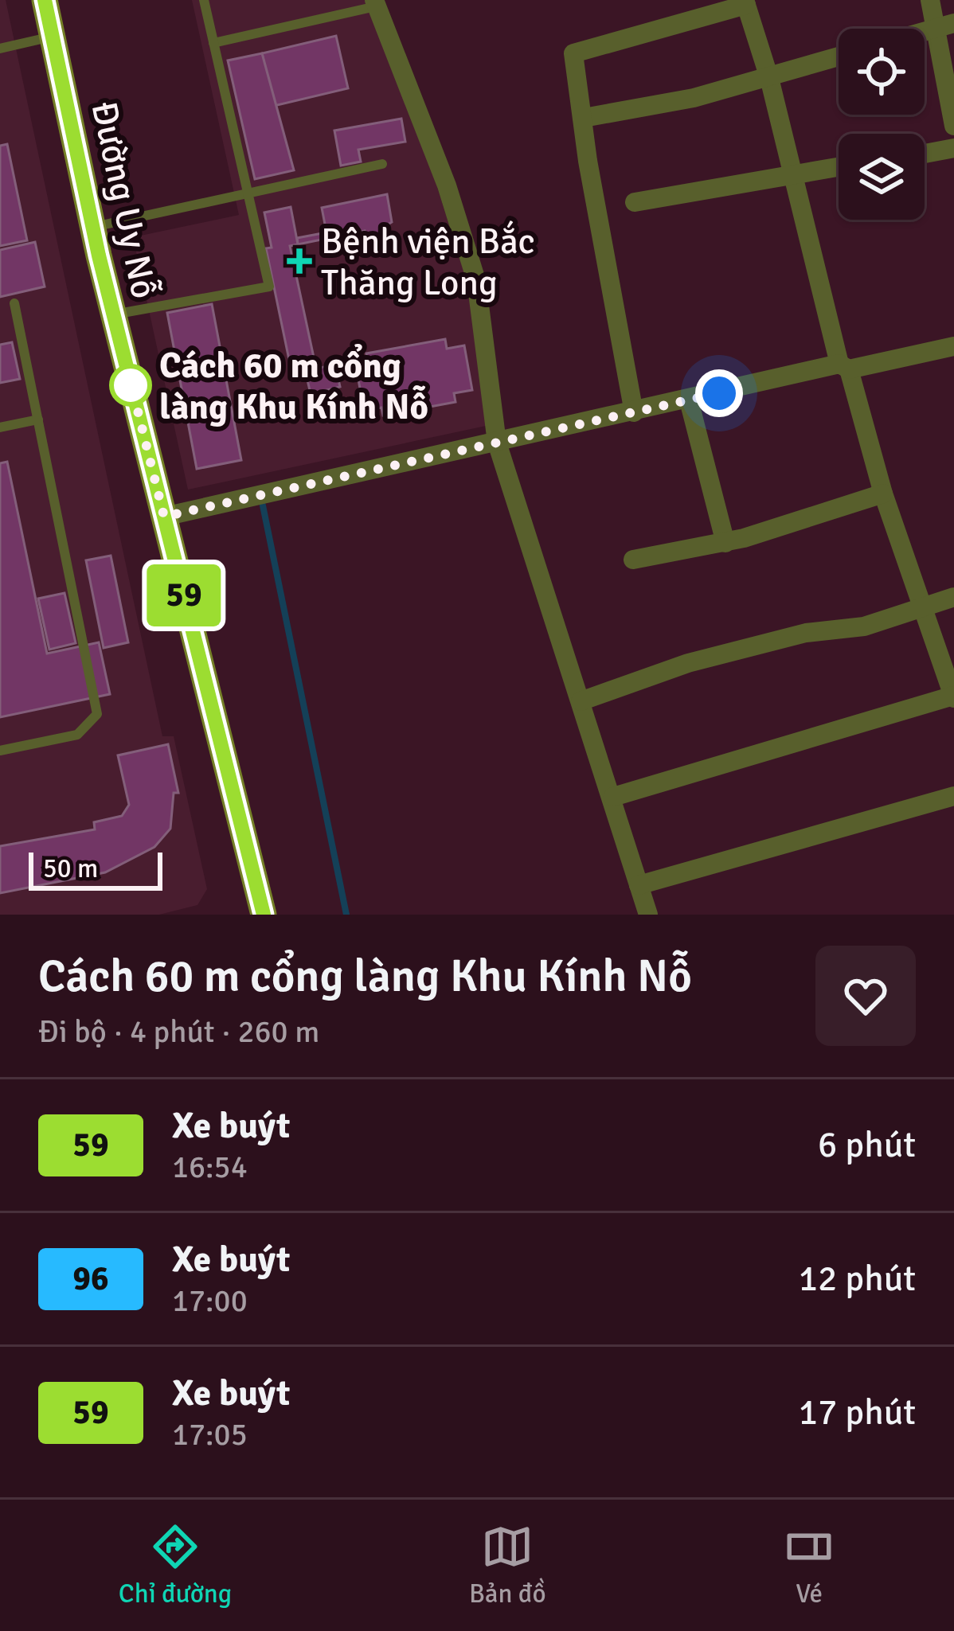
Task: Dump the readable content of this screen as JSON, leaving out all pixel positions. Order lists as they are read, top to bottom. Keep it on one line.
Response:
{"streets":{"street":["Đường Uy Nỗ"]},"places":{"health":["Bệnh viện Bắc Thăng Long"],"other":["Cách 60 m cổng làng Khu Kính Nỗ"]},"lines":["bus line 59"],"scale_bar":"50 m","page":{"on_map":"59","scale":"50 m","heading":["Cách 60 m cổng làng Khu Kính Nỗ","Đi bộ · 4 phút · 260 m"],"list":[{"mark":"59","name":"Xe buýt","note":"16:54","value":"6 phút"},{"mark":"96","name":"Xe buýt","note":"17:00","value":"12 phút"},{"mark":"59","name":"Xe buýt","note":"17:05","value":"17 phút"}],"tabs":["Chỉ đường","Bản đồ","Vé"]}}
